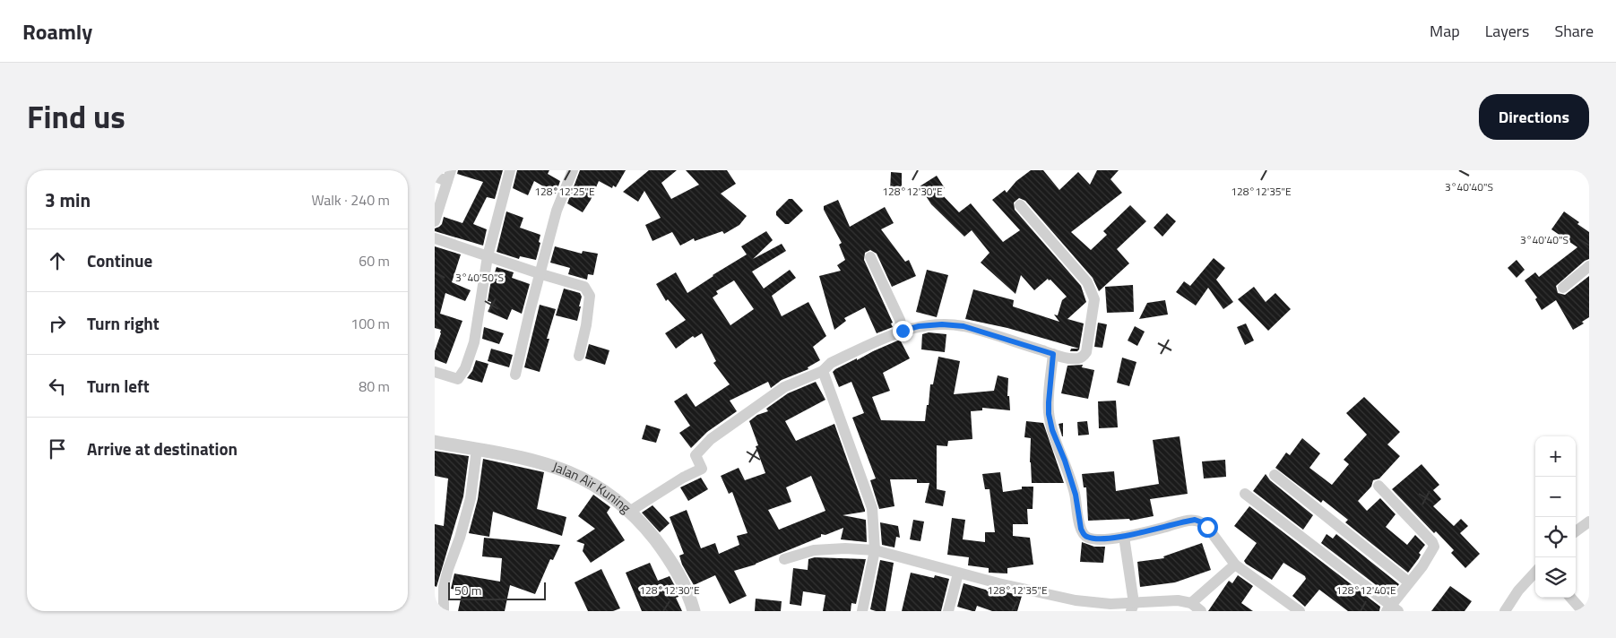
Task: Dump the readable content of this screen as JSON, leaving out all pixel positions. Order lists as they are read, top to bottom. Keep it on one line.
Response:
{"streets":{"street":["Jalan Air Kuning"]},"scale_bar":"50 m","page":{"header":"Roamly","nav":["Map","Layers","Share"],"title":"Find us","buttons":"Directions","heading":["3 min","Walk · 240 m"],"list":[["Continue","60 m"],["Turn right","100 m"],["Turn left","80 m"],"Arrive at destination"],"map_buttons":["+","−"],"scale":"50 m"},"coordinates":["3°40'40\"S","128°12'35\"E","128°12'25\"E","128°12'30\"E","3°40'50\"S","128°12'40\"E"]}
